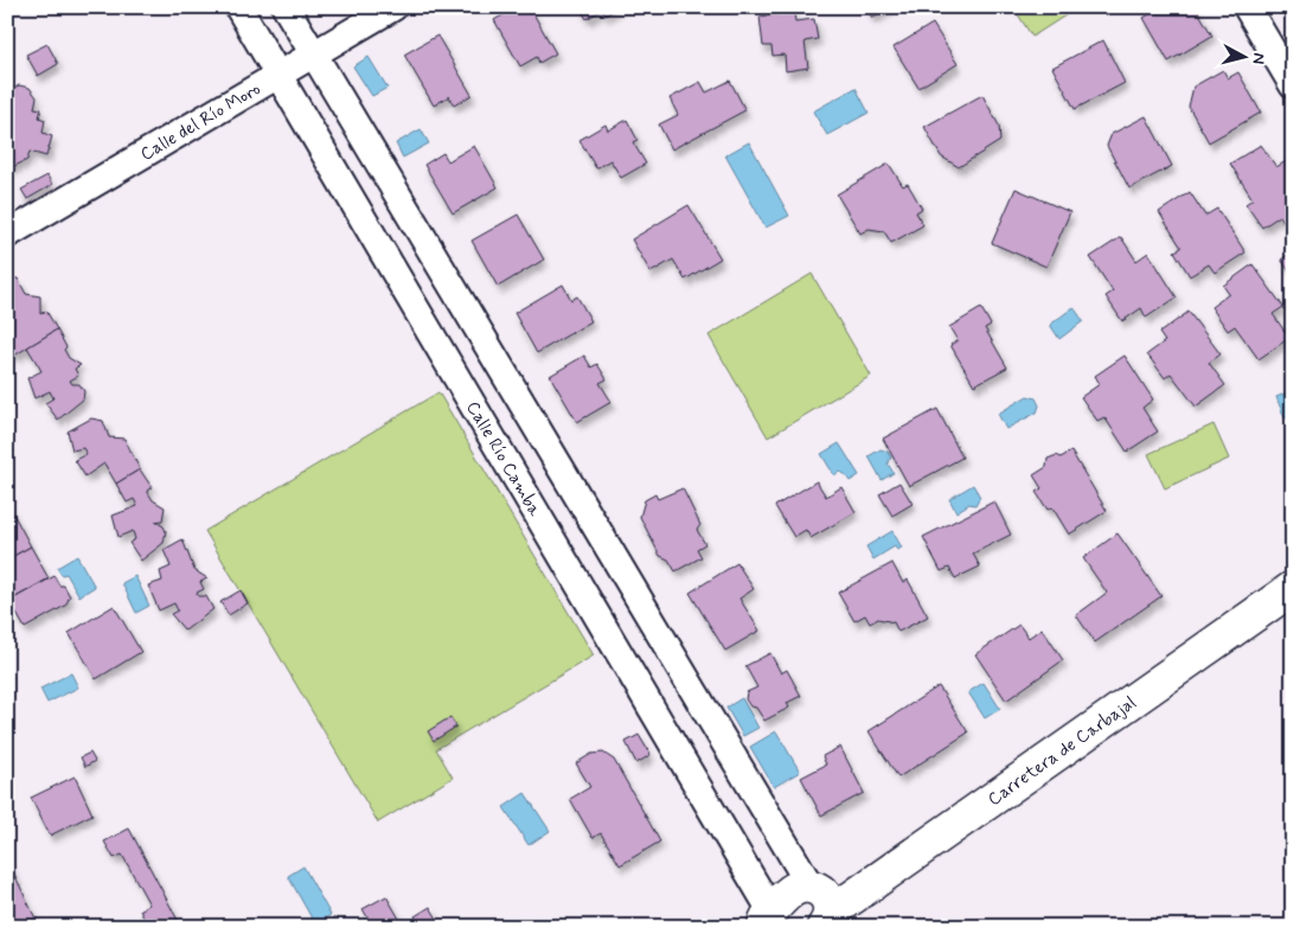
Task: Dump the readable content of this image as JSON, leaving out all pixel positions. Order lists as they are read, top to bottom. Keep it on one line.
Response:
{"streets":{"street":["Calle del Río Moro","Calle Río Camba","Carretera de Carbajal"]},"crossings":[["Calle del Río Moro","Calle Río Camba"]],"north":"right"}
